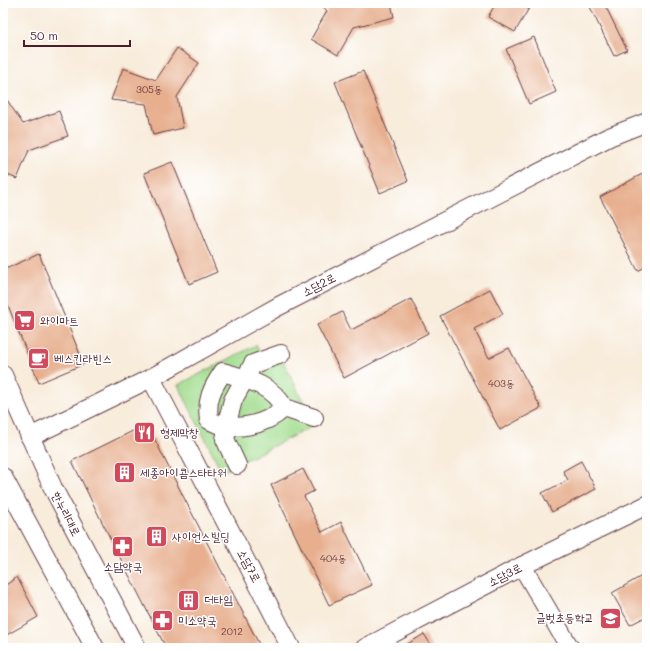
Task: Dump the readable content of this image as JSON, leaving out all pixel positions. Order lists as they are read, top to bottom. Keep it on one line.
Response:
{"streets":{"street":["소담2로","한누리대로","소담7로","소담3로"]},"crossings":[["소담2로","한누리대로"],["소담2로","소담7로"]],"places":{"supermarket":["와이마트"],"cafe":["베스킨라빈스"],"restaurant":["형제막창"],"building":["세종아이콤스타타워","사이언스빌딩","더타임"],"pharmacy":["소담약국","미소약국"],"school or university":["글벗초등학교"]},"house_numbers":["305동","403동","404동","2012"],"scale_bar":"50 m"}
